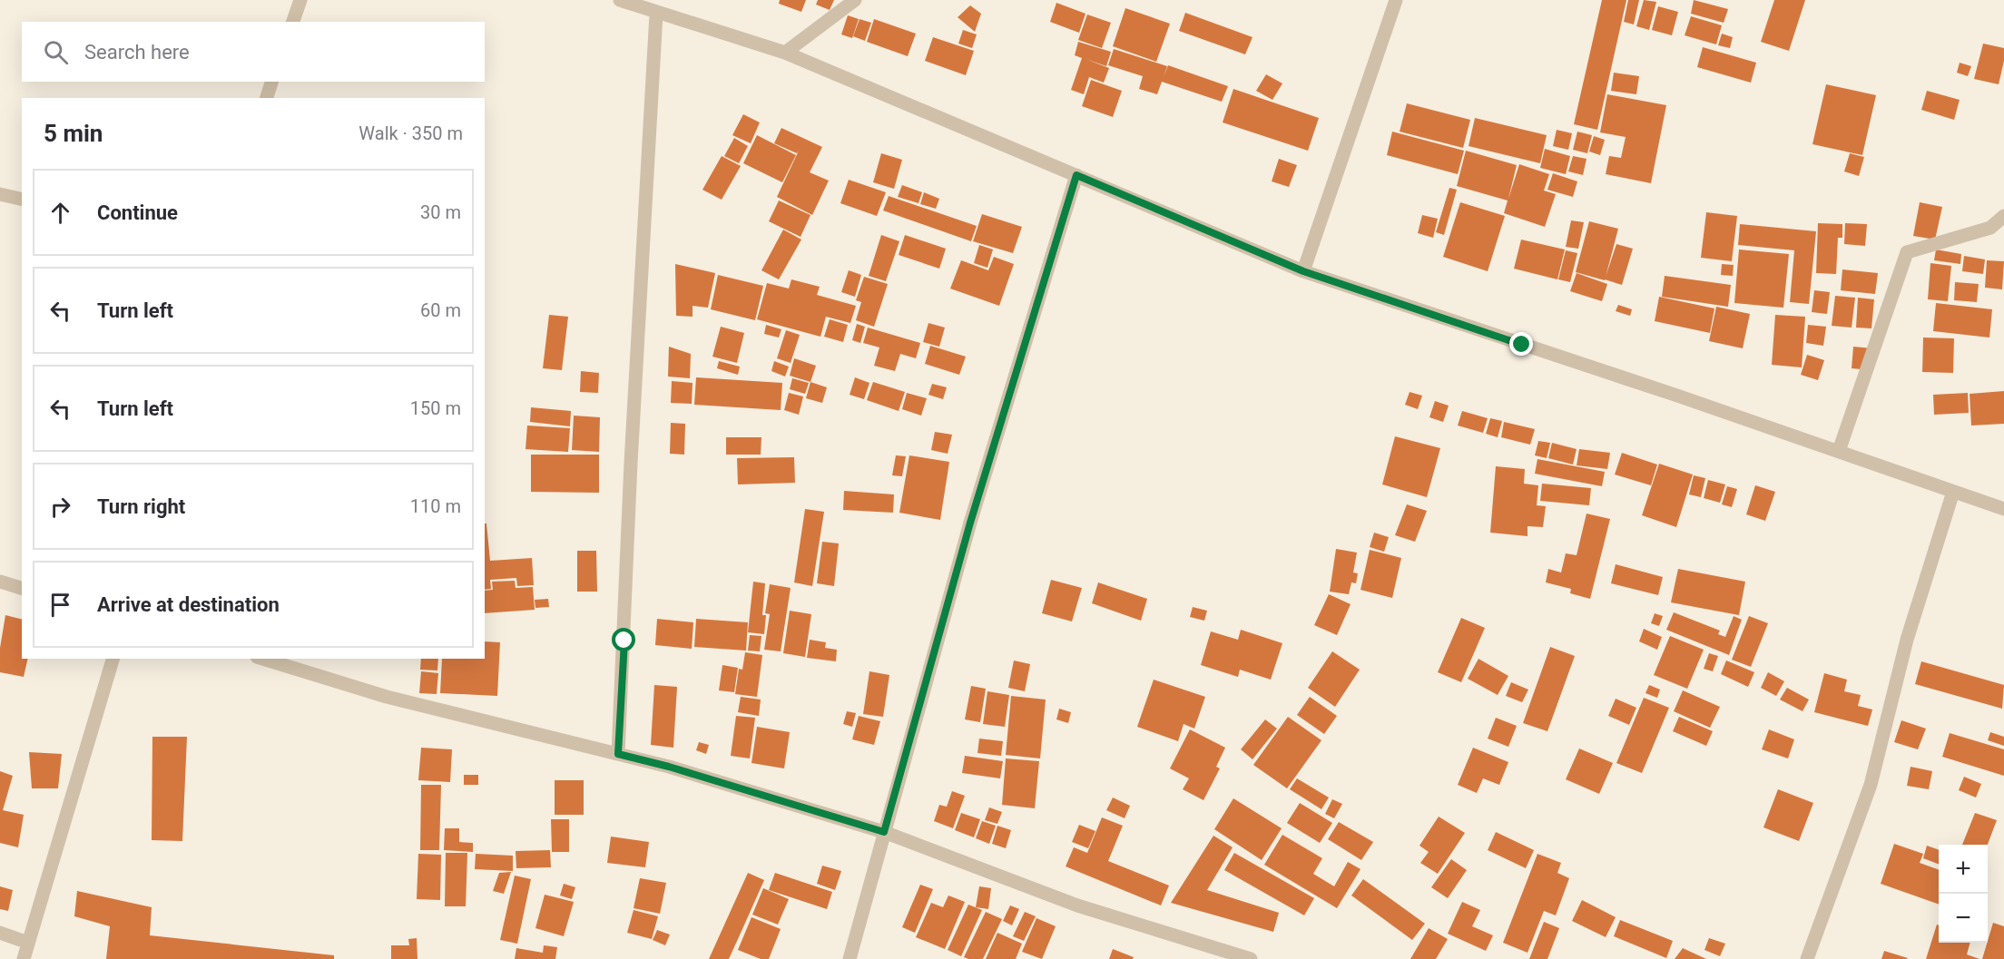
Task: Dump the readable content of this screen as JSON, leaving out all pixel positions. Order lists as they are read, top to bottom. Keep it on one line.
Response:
{"page":{"search":"Search here","heading":["5 min","Walk · 350 m"],"list":[["Continue","30 m"],["Turn left","60 m"],["Turn left","150 m"],["Turn right","110 m"],"Arrive at destination"],"map_buttons":["+","−"]}}
